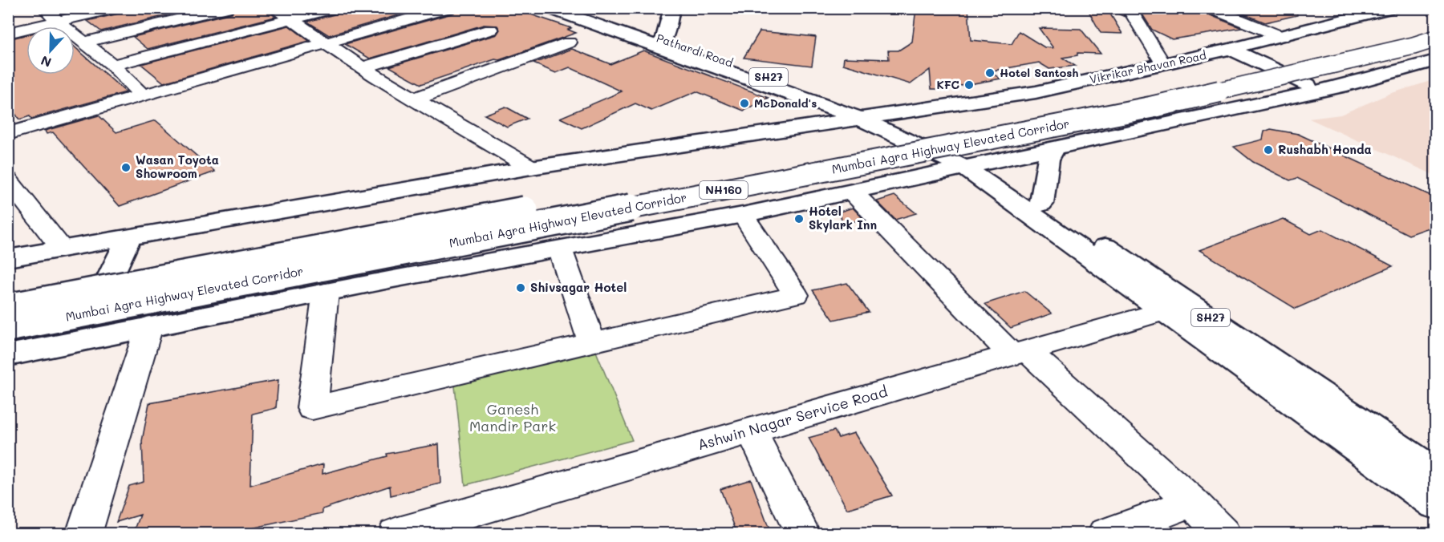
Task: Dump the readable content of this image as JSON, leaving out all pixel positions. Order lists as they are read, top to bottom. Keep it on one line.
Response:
{"streets":{"main road":["Pathardi Road","Vikrikar Bhavan Road","SH27","Mumbai Agra Highway Elevated Corridor","NH160"],"street":["Ashwin Nagar Service Road"]},"crossings":[["Pathardi Road","Vikrikar Bhavan Road"],["SH27","Ashwin Nagar Service Road"]],"parks":["Ganesh Mandir Park"],"places":["Hotel Santosh","KFC","McDonald's","Rushabh Honda","Wasan Toyota Showroom","Hotel Skylark Inn","Shivsagar Hotel"],"north":"bottom"}
